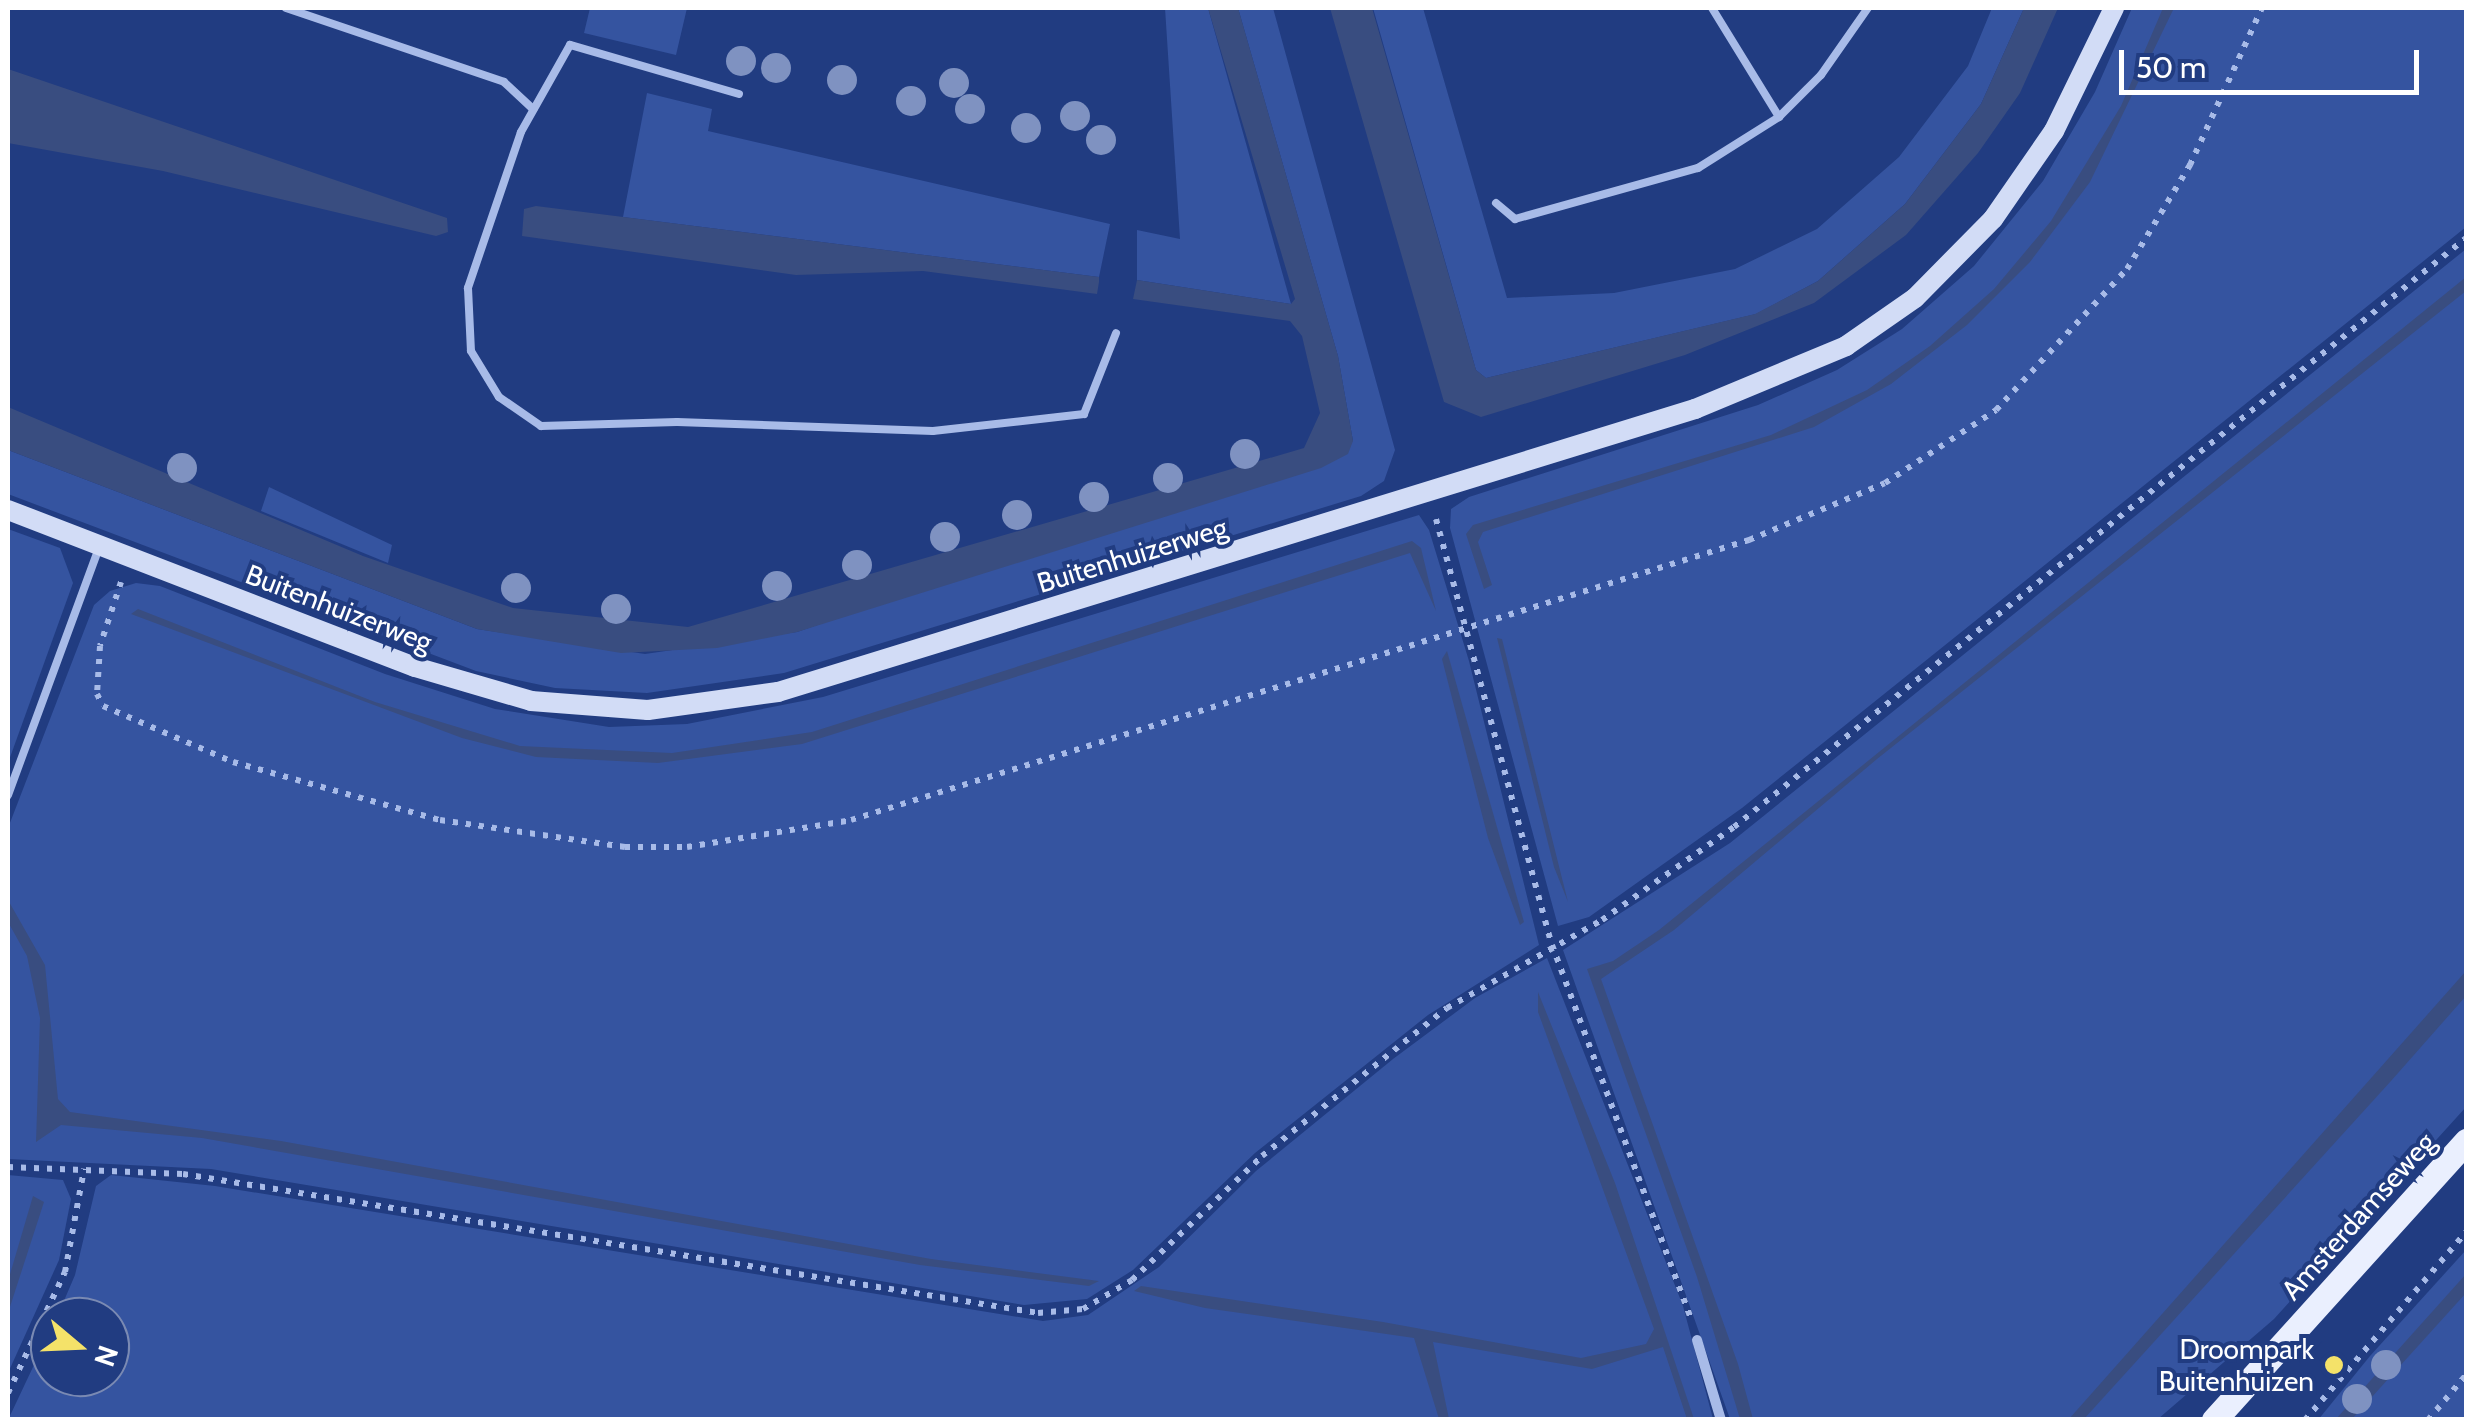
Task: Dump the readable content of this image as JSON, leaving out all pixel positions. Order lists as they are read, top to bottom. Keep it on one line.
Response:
{"streets":{"main road":["Amsterdamseweg"],"street":["Buitenhuizerweg"]},"places":["Droompark Buitenhuizen"],"scale_bar":"50 m","north":"right"}
